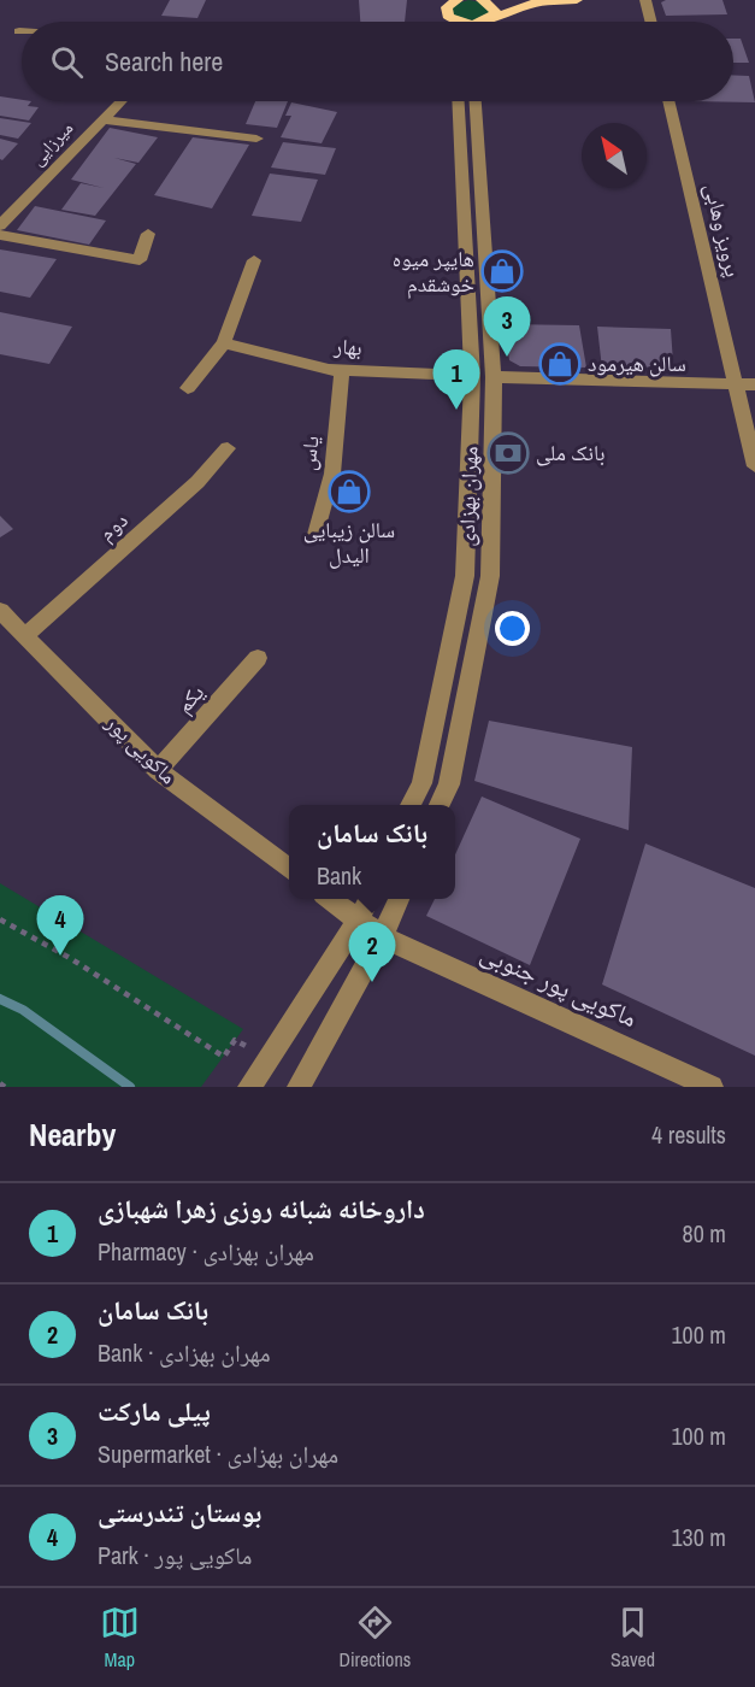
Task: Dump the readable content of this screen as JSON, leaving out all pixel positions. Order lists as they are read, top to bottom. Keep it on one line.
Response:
{"streets":{"street":["میرزایی","پرویز وهابی","بهار","یاس","مهران بهزادی","دوم","یکم","ماکویی‌ پور","ماکویی‌ پور جنوبی"]},"crossings":[["بهار","یاس"],["بهار","مهران بهزادی"],["دوم","ماکویی‌ پور"],["یکم","ماکویی‌ پور"]],"places":{"shop":["هایپر میوه خوشقدم","سالن هیرمود","سالن زیبایی الیدل"],"bank":["بانک ملی"]},"north":"top left","page":{"search":"Search here","pins":["3","1","4","2"],"popup":["بانک سامان","Bank"],"heading":["Nearby","4 results"],"list":[{"mark":"1","name":"داروخانه شبانه روزی زهرا شهبازی","note":"Pharmacy · مهران بهزادی","value":"80 m"},{"mark":"2","name":"بانک سامان","note":"Bank · مهران بهزادی","value":"100 m"},{"mark":"3","name":"پیلی مارکت","note":"Supermarket · مهران بهزادی","value":"100 m"},{"mark":"4","name":"بوستان تندرستی","note":"Park · ماکویی‌ پور","value":"130 m"}],"nav":["Map","Directions","Saved"]}}
